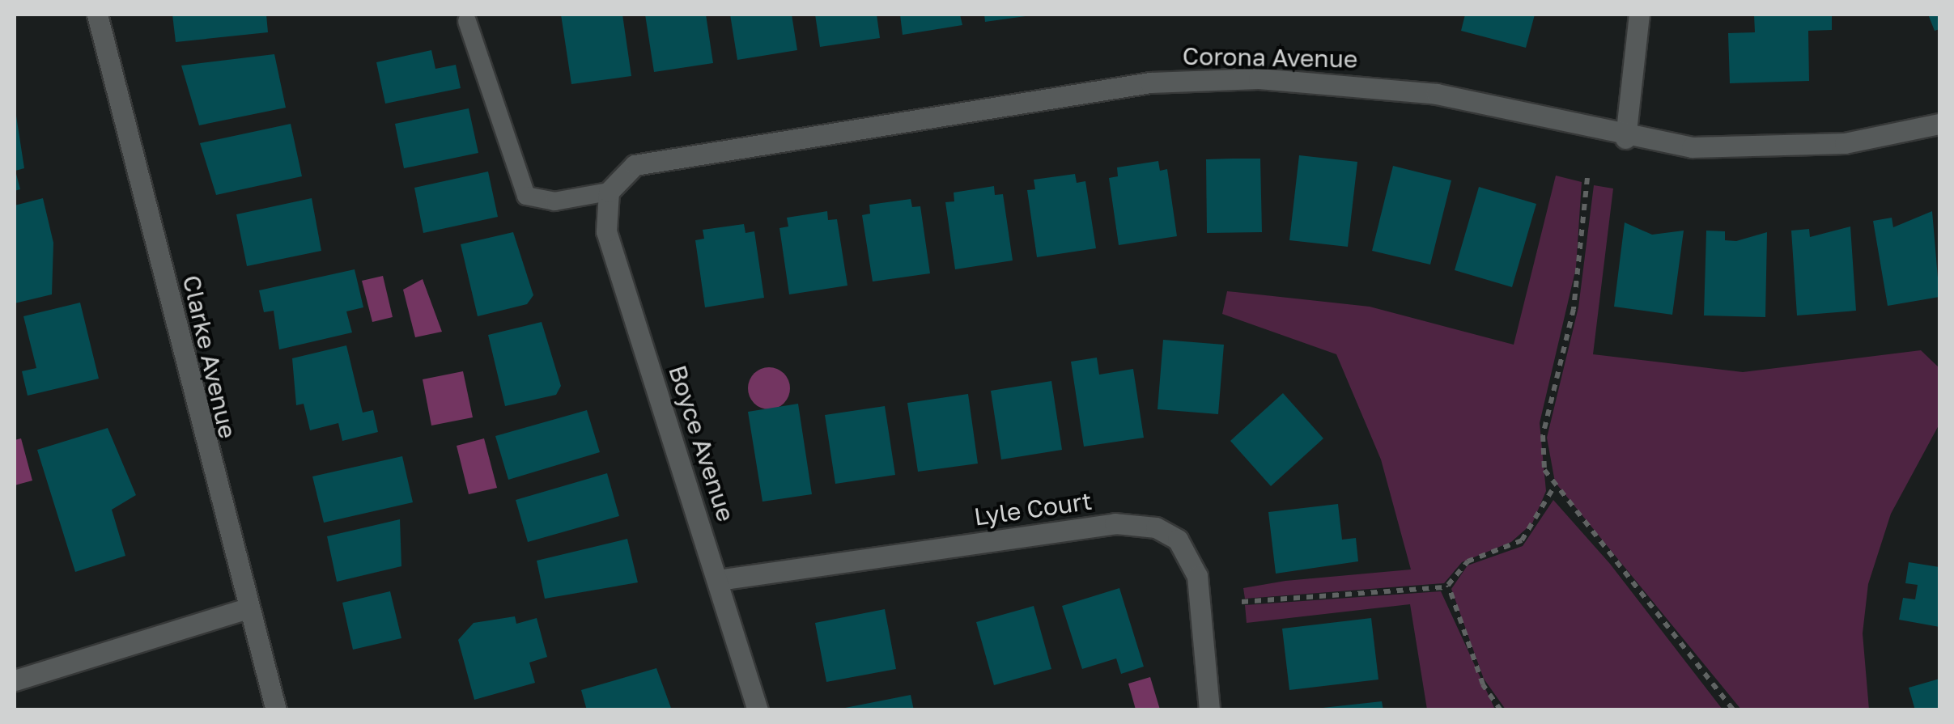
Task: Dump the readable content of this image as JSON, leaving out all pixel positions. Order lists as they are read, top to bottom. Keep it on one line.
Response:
{"streets":{"street":["Corona Avenue","Clarke Avenue","Boyce Avenue","Lyle Court"]},"crossings":[["Corona Avenue","Boyce Avenue"],["Boyce Avenue","Lyle Court"]]}
